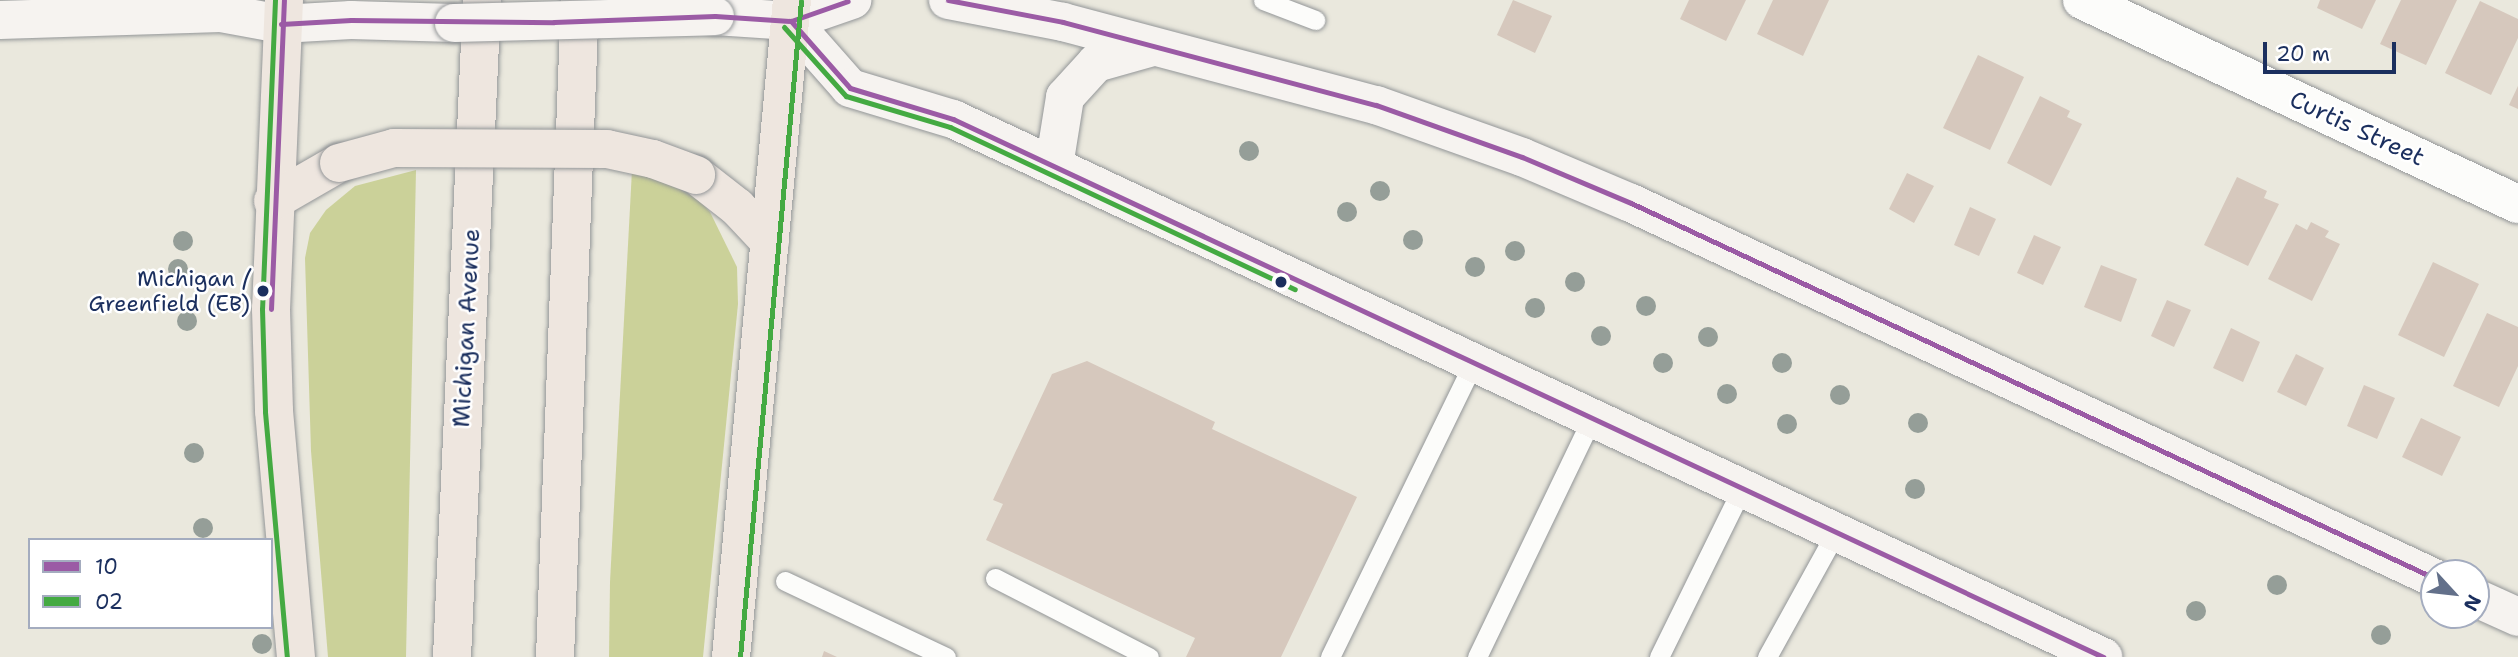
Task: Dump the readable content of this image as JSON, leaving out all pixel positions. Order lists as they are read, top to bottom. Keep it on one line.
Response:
{"streets":{"main road":["Michigan Avenue"],"street":["Curtis Street"]},"places":["Michigan / Greenfield (EB)"],"lines":["transit line 10","transit line 02"],"legend":["10","02"],"scale_bar":"20 m","north":"bottom right"}
